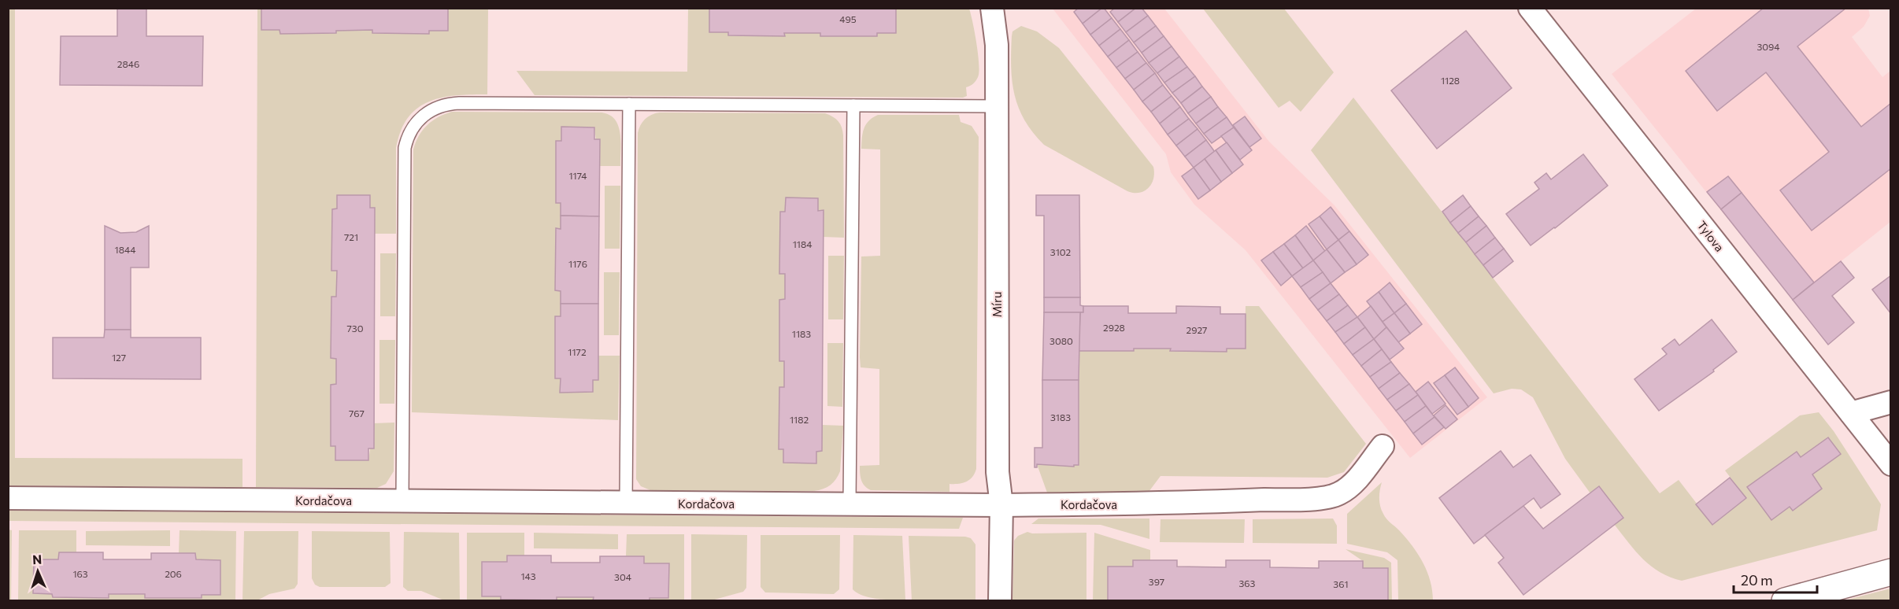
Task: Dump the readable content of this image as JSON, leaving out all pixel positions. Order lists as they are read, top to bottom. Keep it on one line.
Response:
{"streets":{"street":["Tylova","Míru","Kordačova"]},"crossings":[["Míru","Kordačova"]],"house_numbers":["495","3094","2846","1128","1174","721","1184","1844","3102","1176","2928","730","2927","1183","3080","1172","127","767","3183","1182","163","206","143","304","397","363","361"],"scale_bar":"20 m","north":"top"}
